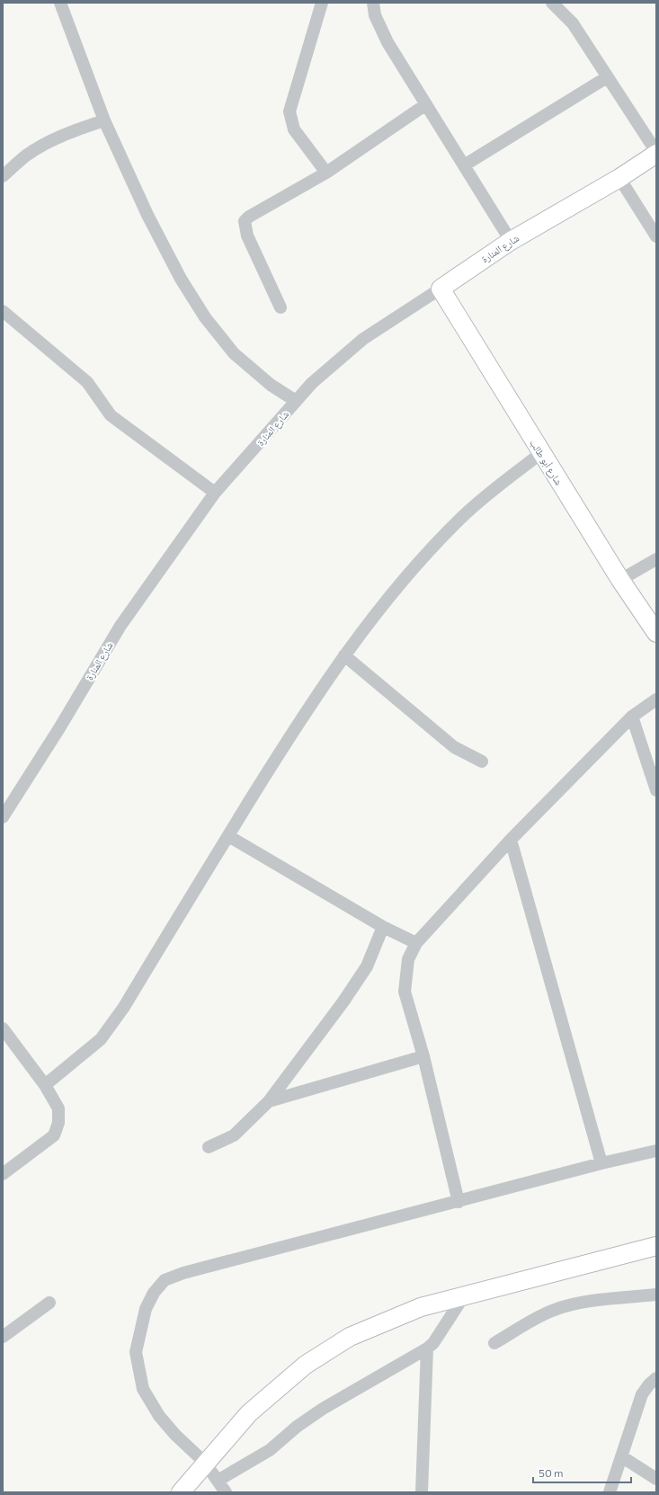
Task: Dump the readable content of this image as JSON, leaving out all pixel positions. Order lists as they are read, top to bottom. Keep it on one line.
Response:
{"streets":{"street":["شارع المنارة","شارع أبو طالب"]},"crossings":[["شارع المنارة","شارع أبو طالب"]],"scale_bar":"50 m"}
